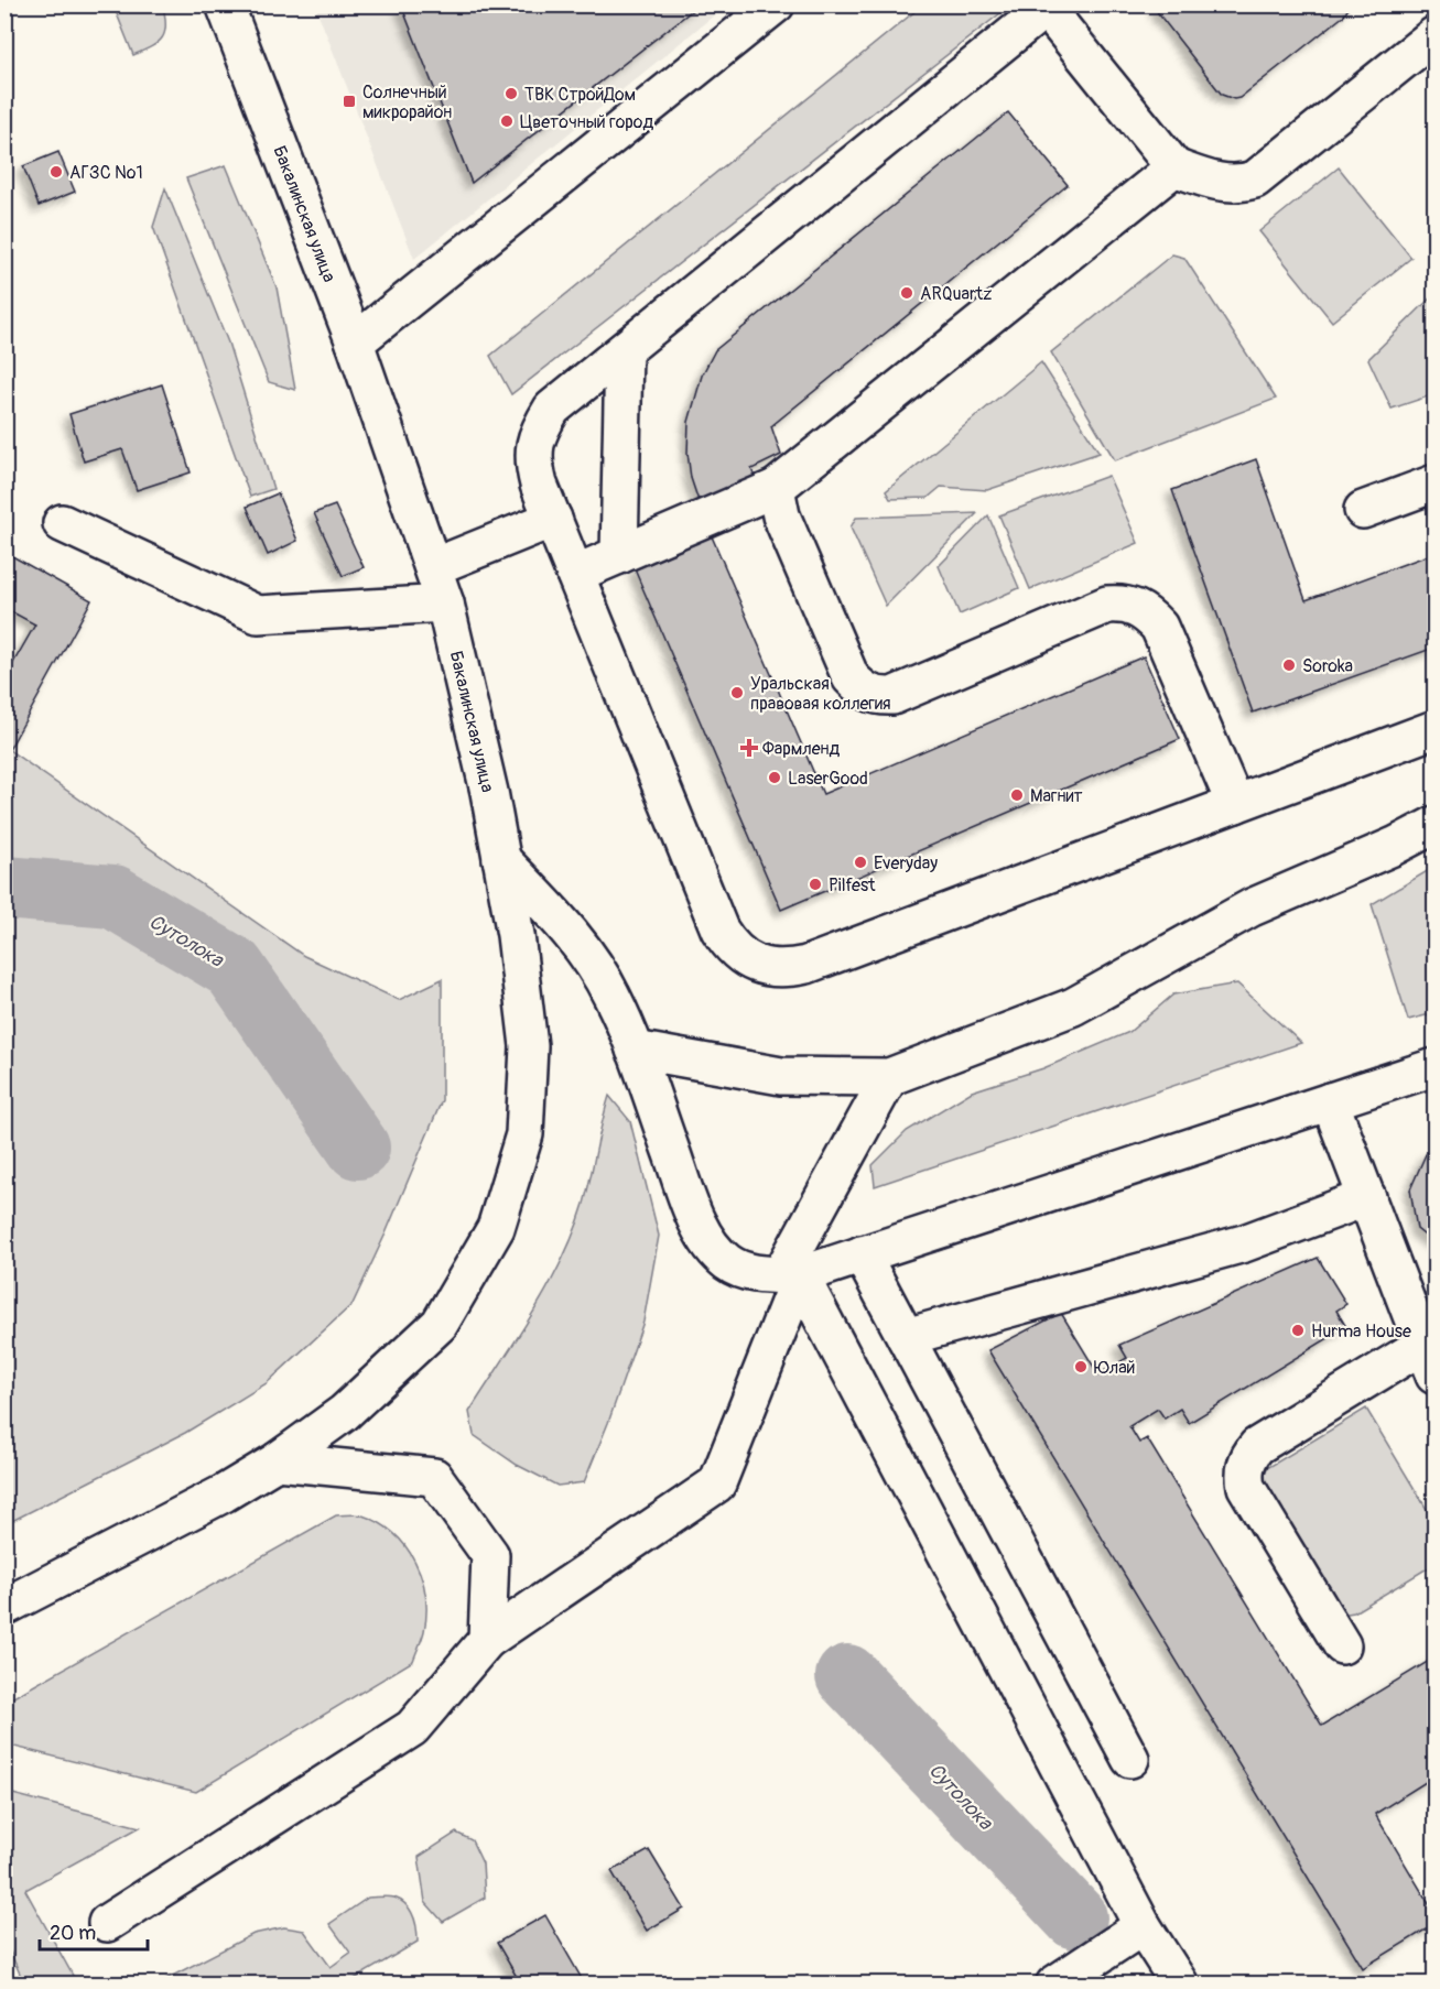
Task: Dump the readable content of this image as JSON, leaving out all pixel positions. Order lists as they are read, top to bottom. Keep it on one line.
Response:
{"streets":{"street":["Бакалинская улица"]},"water":["Сутолока"],"places":{"other":["ТВК СтройДом","Цветочный город","АГЗС №1","ARQuartz","Soroka","Уральская правовая коллегия","LaserGood","Магнит","Everyday","Pilfest","Hurma House","Юлай"],"transit":["Солнечный микрорайон"],"health":["Фармленд"]},"scale_bar":"20 m"}
